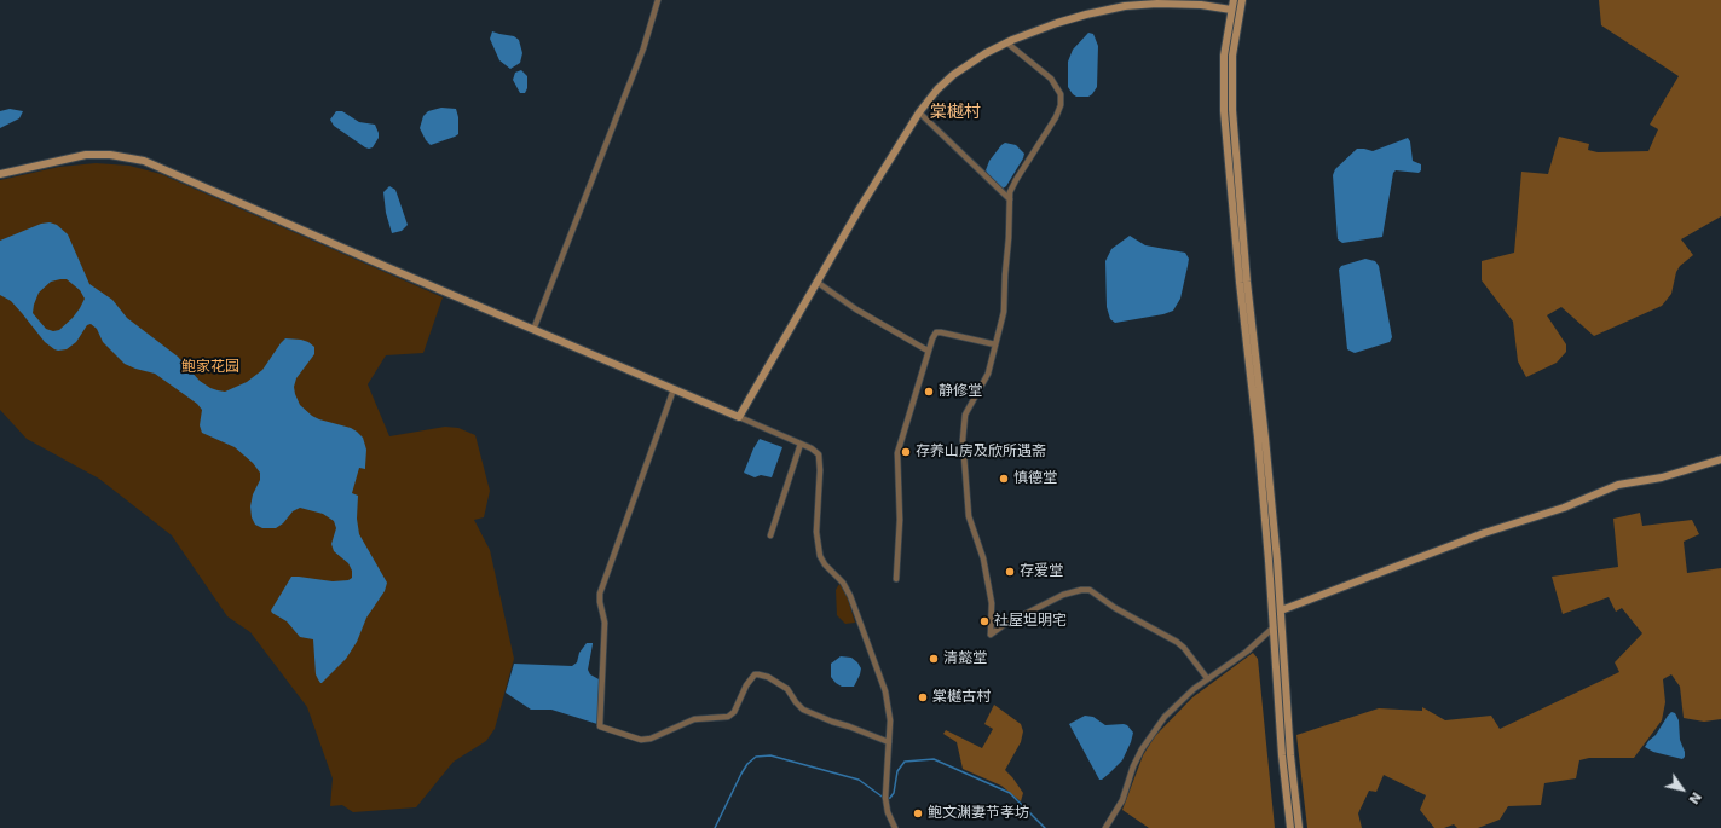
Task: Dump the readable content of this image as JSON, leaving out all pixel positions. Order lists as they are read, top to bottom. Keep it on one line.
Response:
{"districts":["棠樾村"],"parks":["鲍家花园"],"places":["静修堂","存养山房及欣所遇斋","慎德堂","存爱堂","社屋坦明宅","清懿堂","棠樾古村","鲍文渊妻节孝坊"],"north":"bottom right"}
